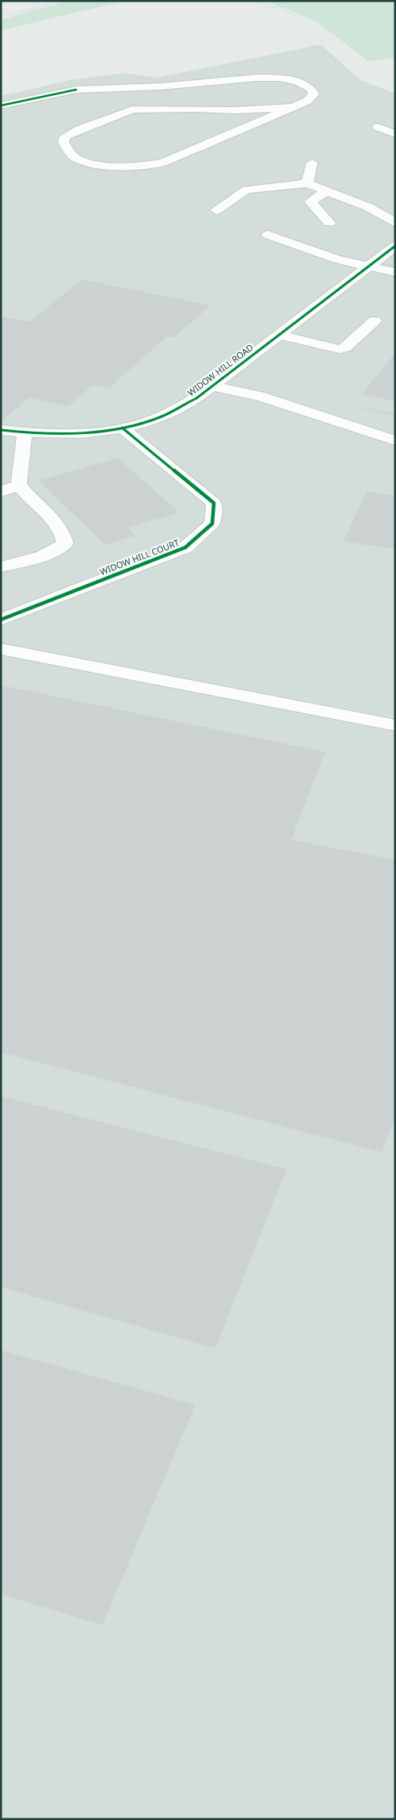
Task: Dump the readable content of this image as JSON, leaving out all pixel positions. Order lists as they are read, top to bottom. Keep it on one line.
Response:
{"streets":{"street":["WIDOW HILL ROAD","WIDOW HILL COURT"]},"crossings":[["WIDOW HILL ROAD","WIDOW HILL COURT"]]}
